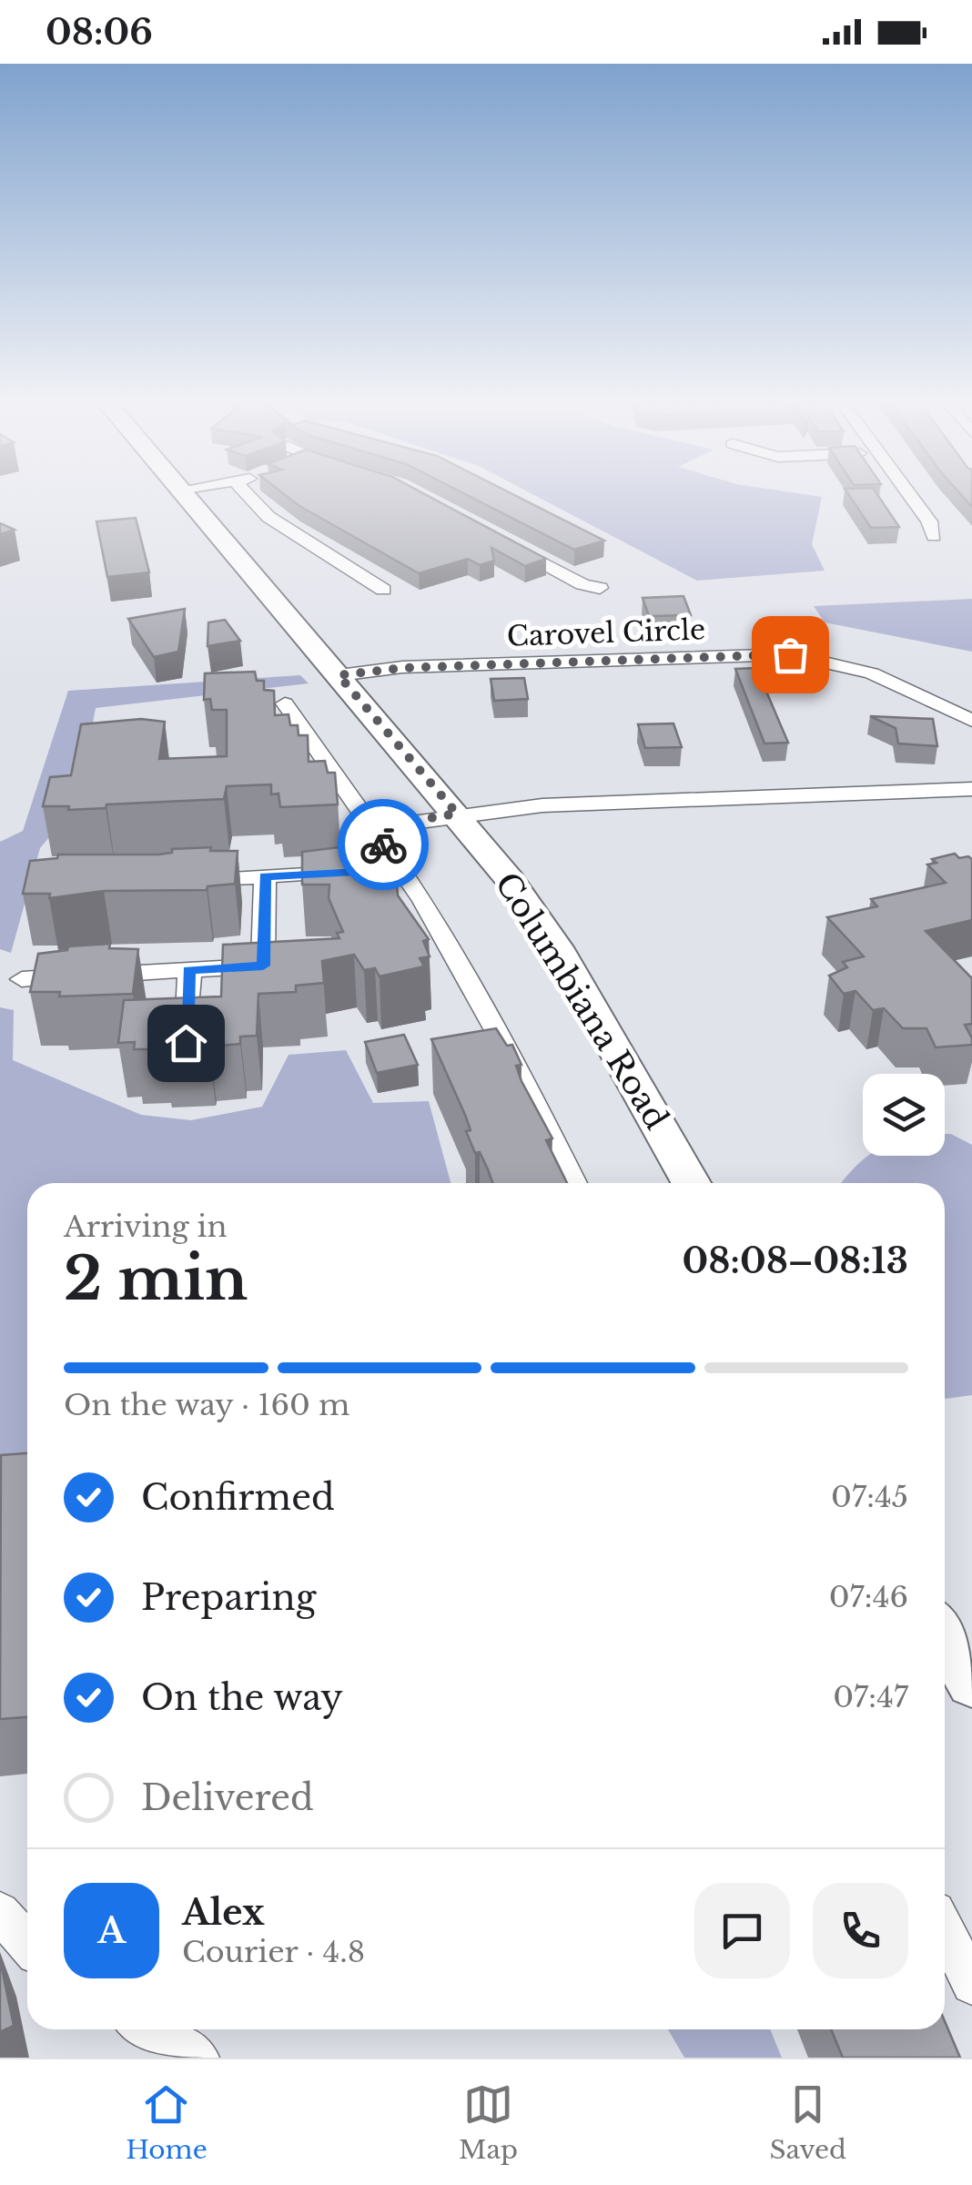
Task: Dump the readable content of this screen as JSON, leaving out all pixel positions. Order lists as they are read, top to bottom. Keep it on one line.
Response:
{"streets":{"main road":["Columbiana Road"],"street":["Carovel Circle"]},"crossings":[["Carovel Circle","Columbiana Road"]],"page":{"status":"08:06","heading":["2 min","Arriving in","08:08–08:13"],"panel":["Alex","Courier · 4.8"],"bar":"On the way · 160 m","list":[["Confirmed","07:45"],["Preparing","07:46"],["On the way","07:47"],"Delivered"],"round":"A","tabs":["Home","Map","Saved"]}}
